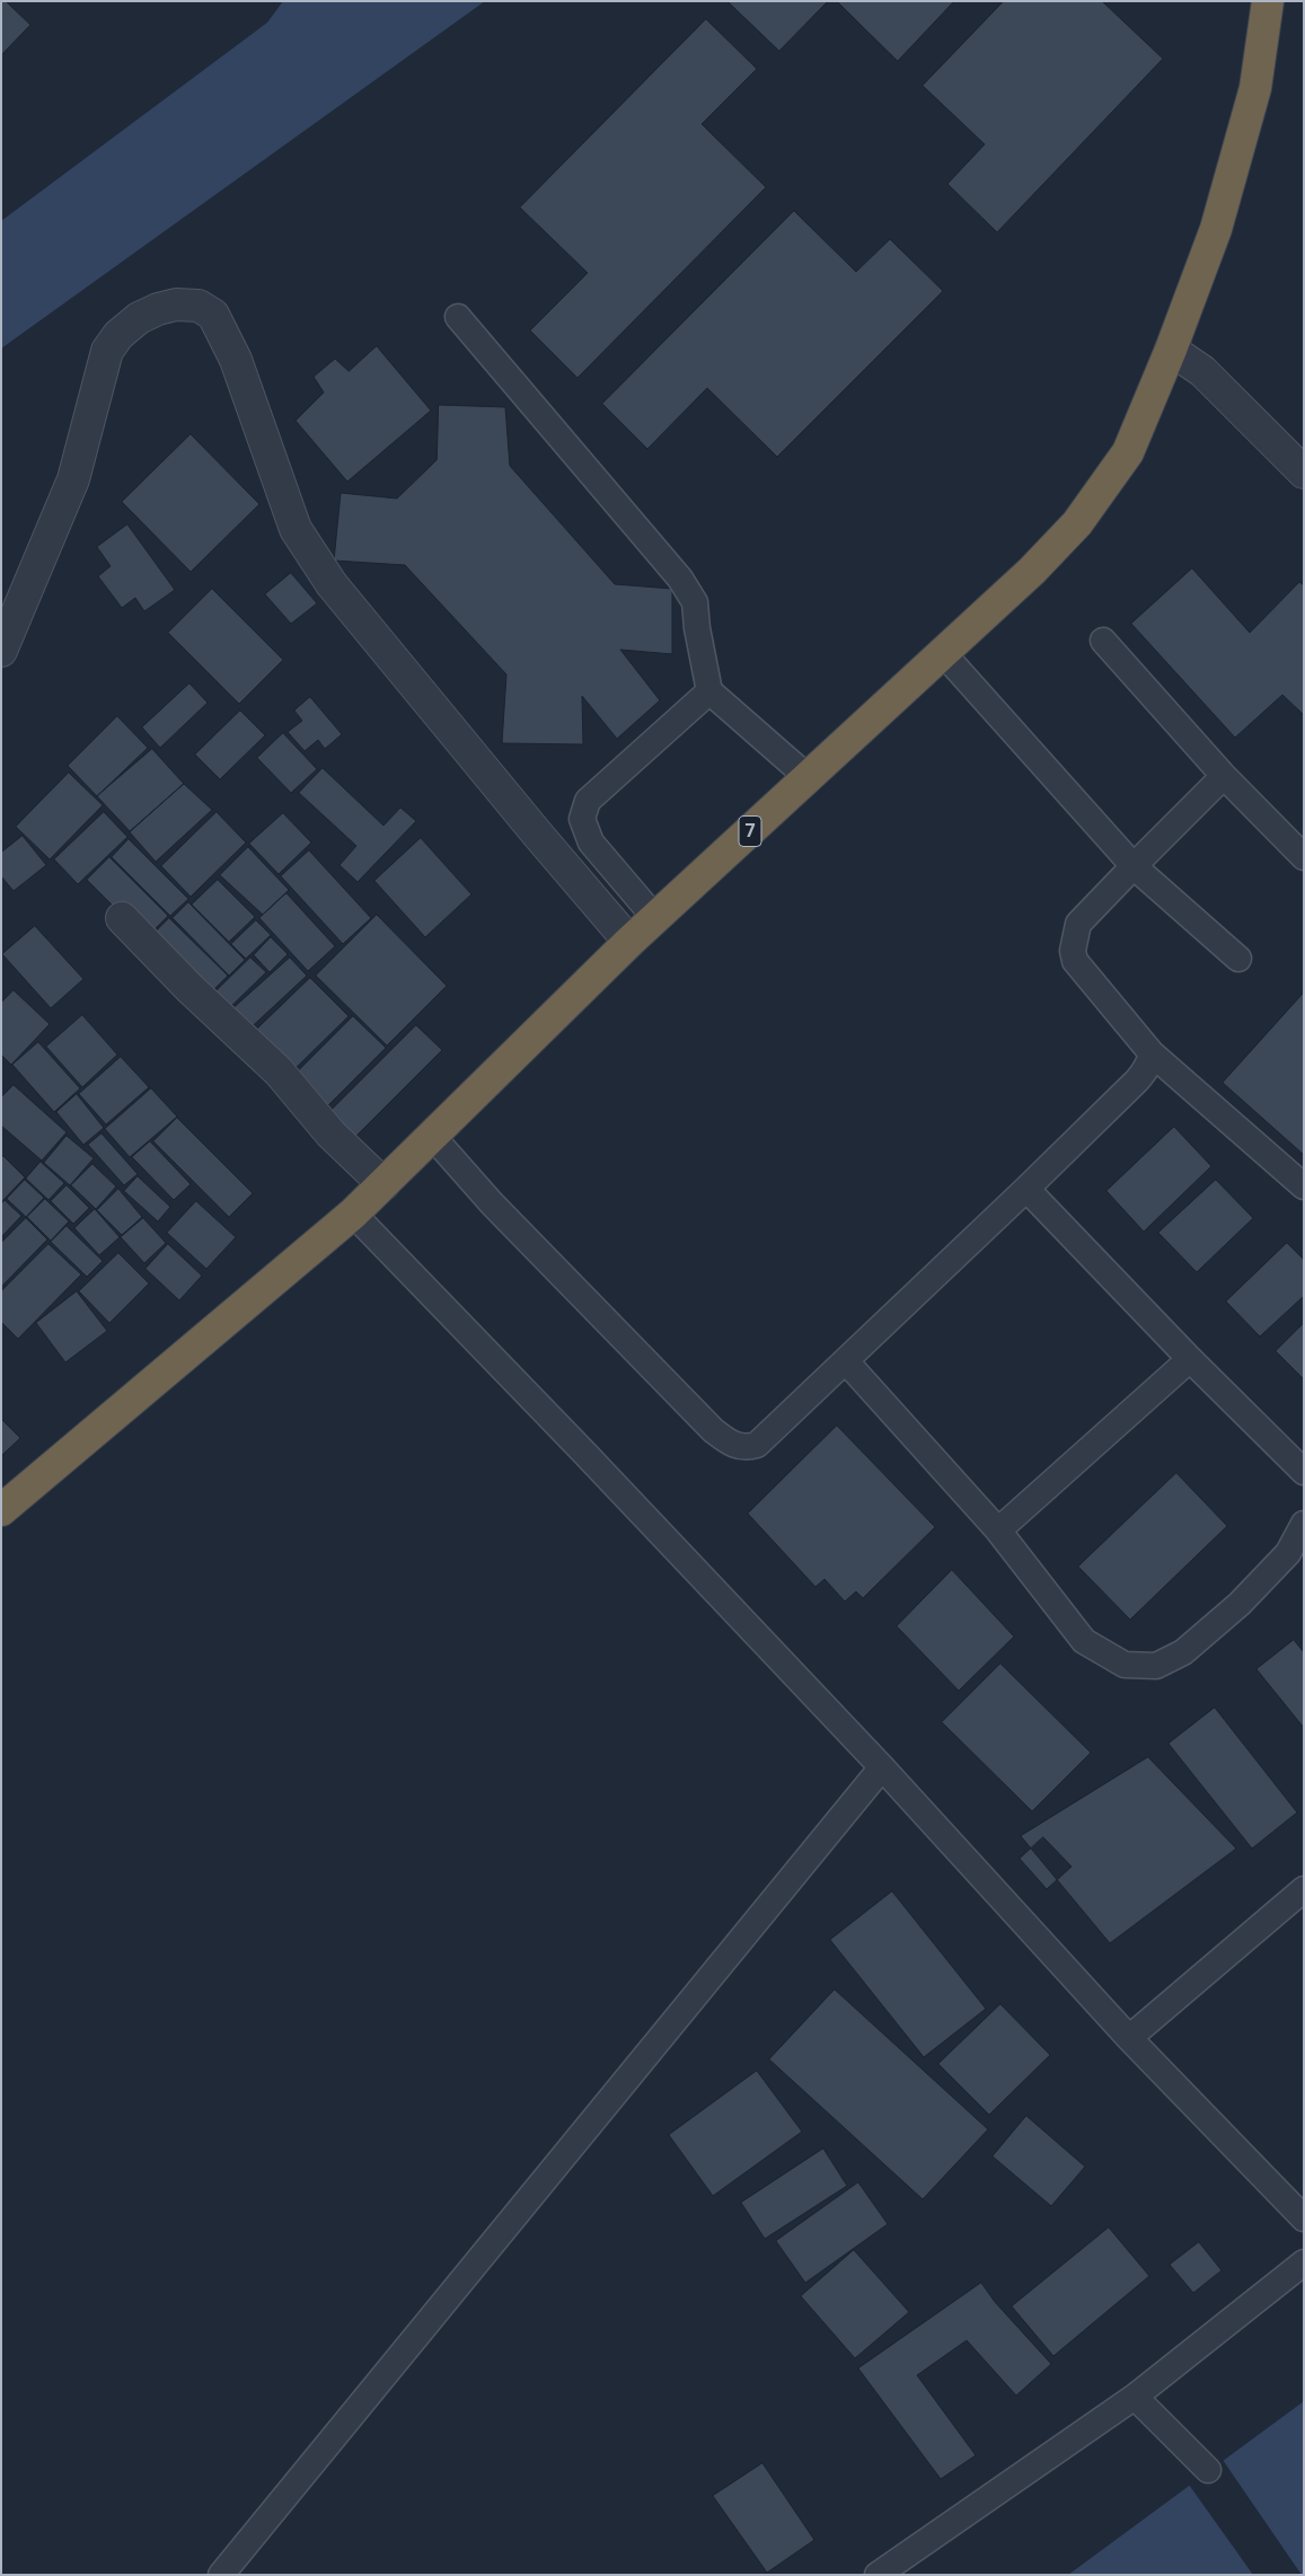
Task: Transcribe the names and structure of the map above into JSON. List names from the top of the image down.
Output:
{
  "streets": {
    "highway": ["7"]
  }
}
